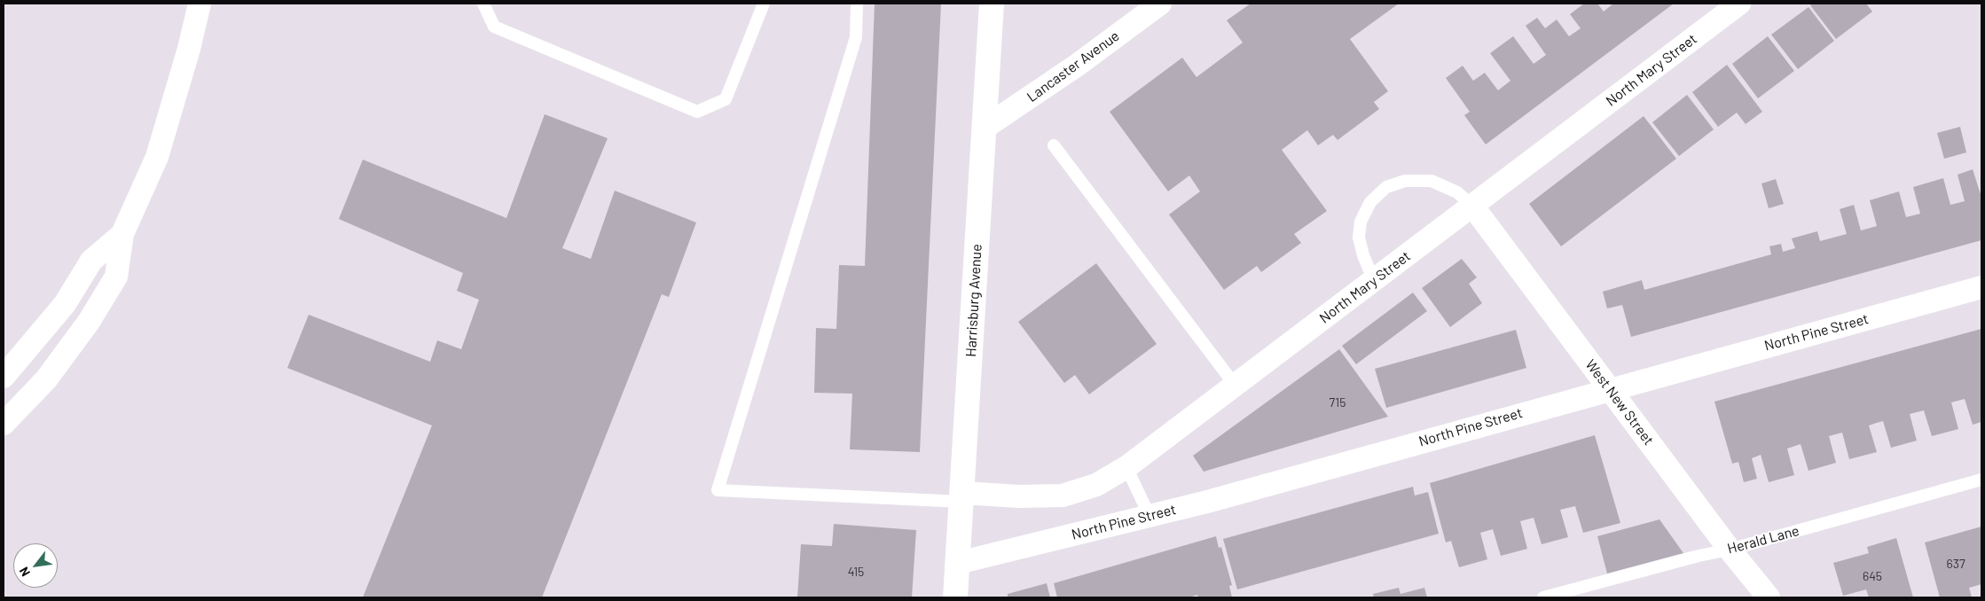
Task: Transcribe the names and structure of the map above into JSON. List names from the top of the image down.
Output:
{
  "streets": {
    "main road": ["Harrisburg Avenue"],
    "street": [
      "Lancaster Avenue",
      "North Mary Street",
      "North Pine Street",
      "West New Street"
    ],
    "lane": ["Herald Lane"]
  },
  "crossings": [
    ["Lancaster Avenue", "Harrisburg Avenue"],
    ["North Mary Street", "Harrisburg Avenue"],
    ["North Mary Street", "West New Street"],
    ["Harrisburg Avenue", "North Pine Street"],
    ["North Pine Street", "West New Street"],
    ["West New Street", "Herald Lane"]
  ],
  "house_numbers": [
    "715",
    "637",
    "415",
    "645"
  ],
  "north": "bottom left"
}
